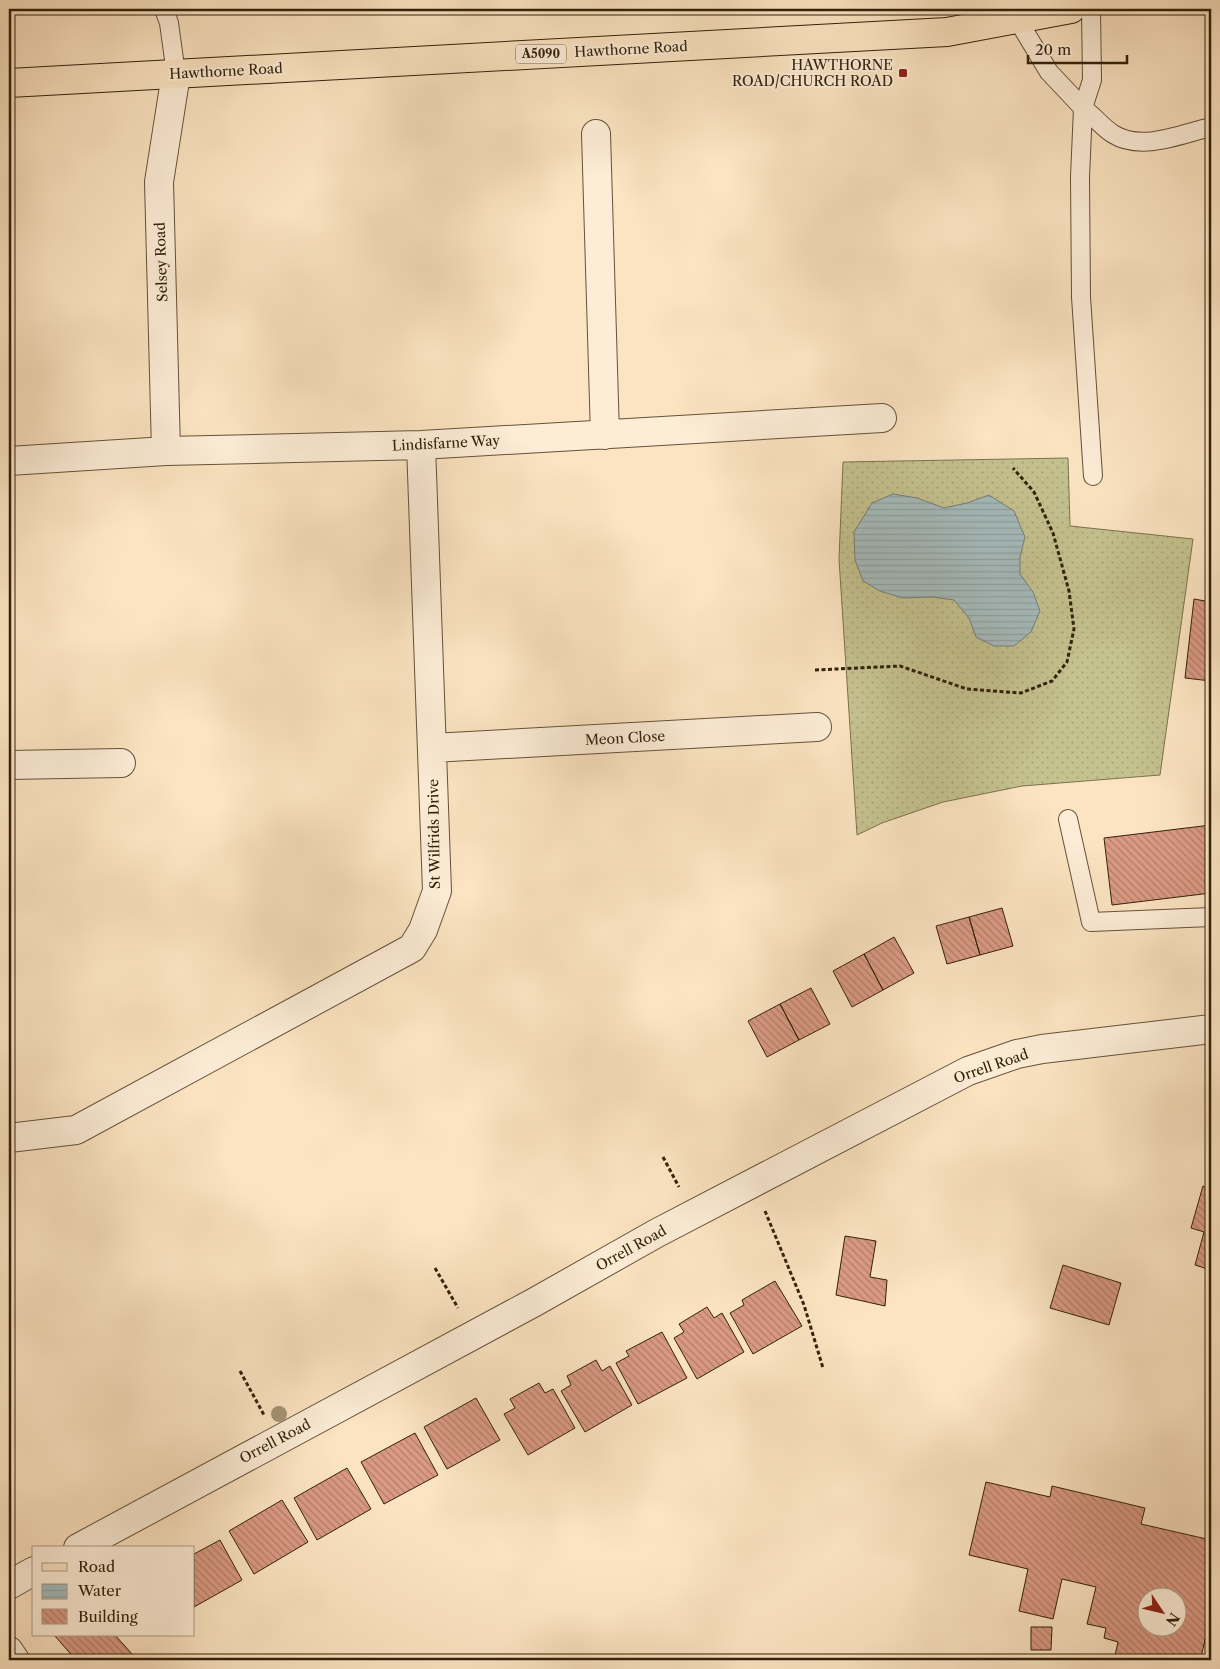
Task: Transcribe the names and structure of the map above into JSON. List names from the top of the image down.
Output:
{
  "streets": {
    "main road": ["Hawthorne Road", "A5090"],
    "street": [
      "Selsey Road",
      "Lindisfarne Way",
      "Meon Close",
      "St Wilfrids Drive",
      "Orrell Road"
    ]
  },
  "crossings": [
    ["Hawthorne Road", "Selsey Road"],
    ["Selsey Road", "Lindisfarne Way"],
    ["Lindisfarne Way", "St Wilfrids Drive"],
    ["Meon Close", "St Wilfrids Drive"]
  ],
  "places": {
    "transit": ["HAWTHORNE ROAD/CHURCH ROAD"]
  },
  "legend": ["Road", "Water", "Building"],
  "scale_bar": "20 m",
  "north": "bottom right"
}
